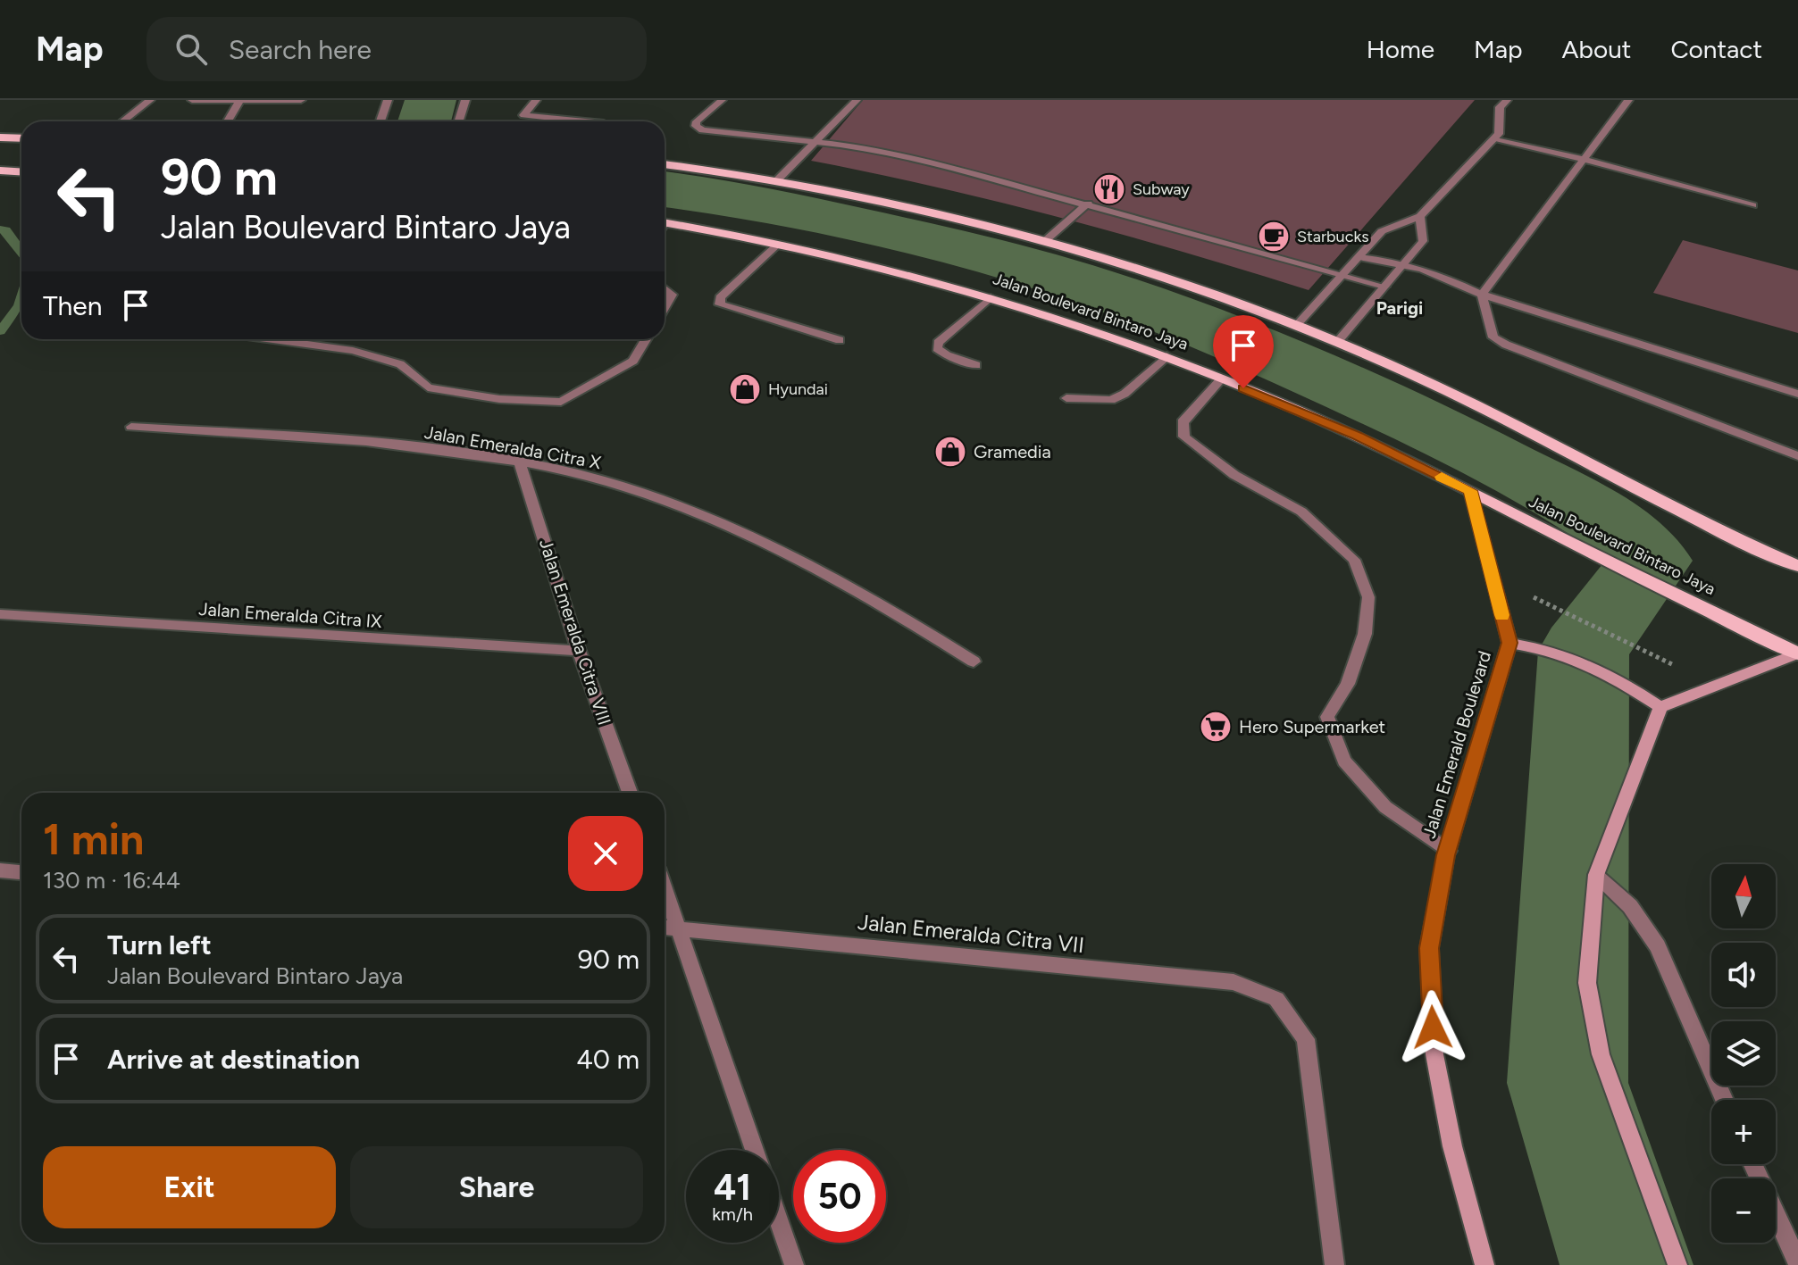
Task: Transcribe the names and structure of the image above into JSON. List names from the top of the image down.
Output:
{
  "streets": {
    "main road": ["Jalan Boulevard Bintaro Jaya", "Jalan Emerald Boulevard"],
    "street": [
      "Jalan Emeralda Citra X",
      "Jalan Emeralda Citra IX",
      "Jalan Emeralda Citra VIII",
      "Jalan Emeralda Citra VII"
    ]
  },
  "crossings": [
    ["Jalan Boulevard Bintaro Jaya", "Jalan Emerald Boulevard"],
    ["Jalan Emeralda Citra X", "Jalan Emeralda Citra VIII"],
    ["Jalan Emeralda Citra IX", "Jalan Emeralda Citra VIII"]
  ],
  "districts": ["Parigi"],
  "places": {
    "restaurant": ["Subway"],
    "cafe": ["Starbucks"],
    "shop": ["Hyundai", "Gramedia"],
    "supermarket": ["Hero Supermarket"]
  },
  "north": "top",
  "page": {
    "header": "Map",
    "search": "Search here",
    "nav": [
      "Home",
      "Map",
      "About",
      "Contact"
    ],
    "turn": ["90 m", "Jalan Boulevard Bintaro Jaya"],
    "then": "Then",
    "heading": ["1 min", "130 m · 16:44"],
    "map_buttons": ["+", "−"],
    "list": [
      {
        "name": "Turn left",
        "note": "Jalan Boulevard Bintaro Jaya",
        "value": "90 m"
      },
      {
        "name": "Arrive at destination",
        "value": "40 m"
      }
    ],
    "buttons": ["Exit", "Share"],
    "speed": "41 km/h",
    "limit": "50"
  }
}
